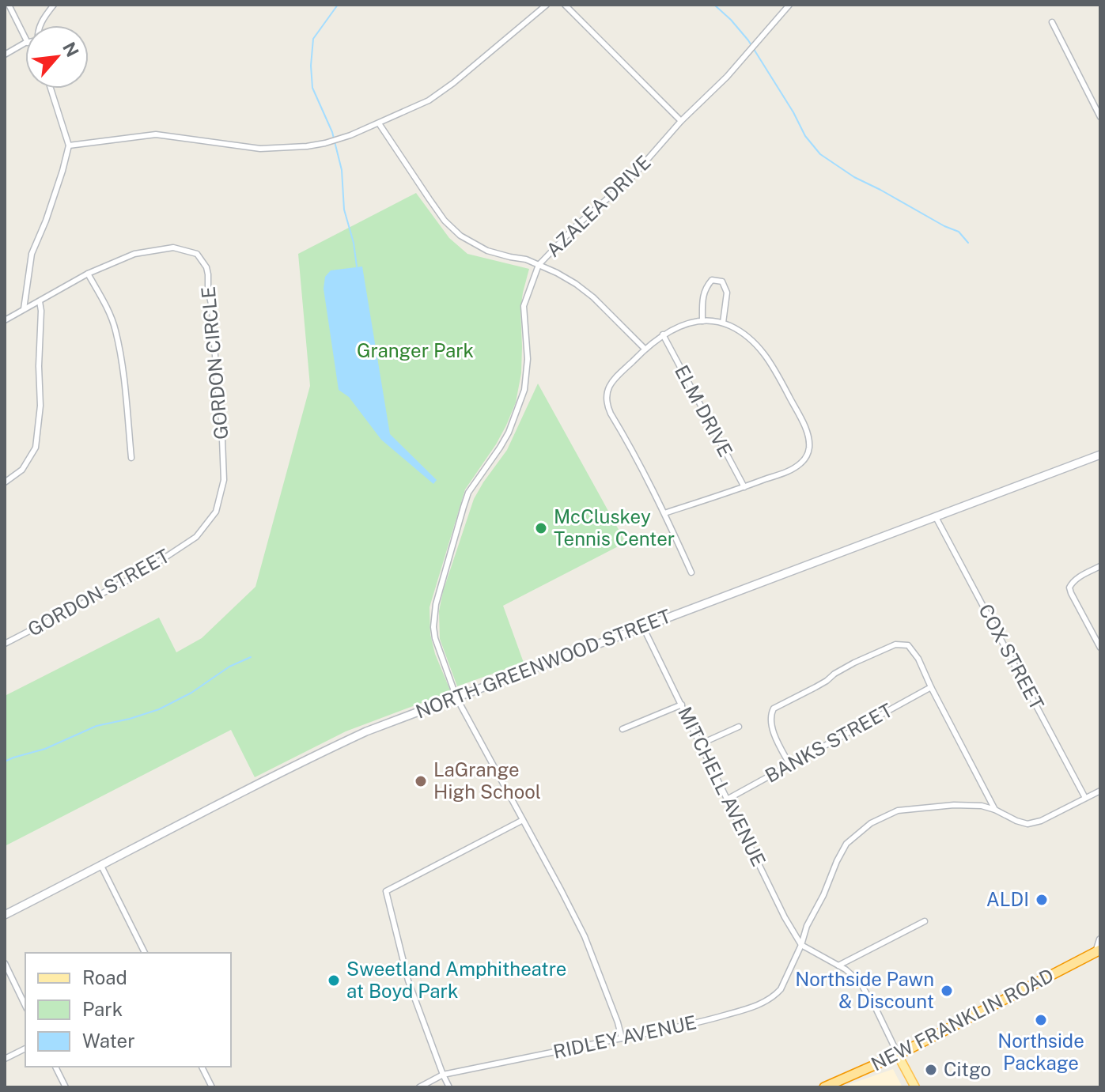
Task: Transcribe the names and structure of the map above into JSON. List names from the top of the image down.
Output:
{
  "streets": {
    "highway": ["NEW FRANKLIN ROAD"],
    "main road": ["NORTH GREENWOOD STREET"],
    "street": [
      "AZALEA DRIVE",
      "GORDON CIRCLE",
      "ELM DRIVE",
      "GORDON STREET",
      "COX STREET",
      "BANKS STREET",
      "MITCHELL AVENUE",
      "RIDLEY AVENUE"
    ]
  },
  "crossings": [
    ["AZALEA DRIVE", "NORTH GREENWOOD STREET"],
    ["AZALEA DRIVE", "RIDLEY AVENUE"],
    ["GORDON CIRCLE", "GORDON STREET"],
    ["COX STREET", "NORTH GREENWOOD STREET"],
    ["COX STREET", "RIDLEY AVENUE"],
    ["NORTH GREENWOOD STREET", "MITCHELL AVENUE"],
    ["BANKS STREET", "MITCHELL AVENUE"],
    ["MITCHELL AVENUE", "RIDLEY AVENUE"]
  ],
  "parks": ["Granger Park"],
  "places": [
    "McCluskey Tennis Center",
    "LaGrange High School",
    "ALDI",
    "Sweetland Amphitheatre at Boyd Park",
    "Northside Pawn & Discount",
    "Northside Package",
    "Citgo"
  ],
  "legend": ["Road", "Park", "Water"],
  "north": "top right"
}
